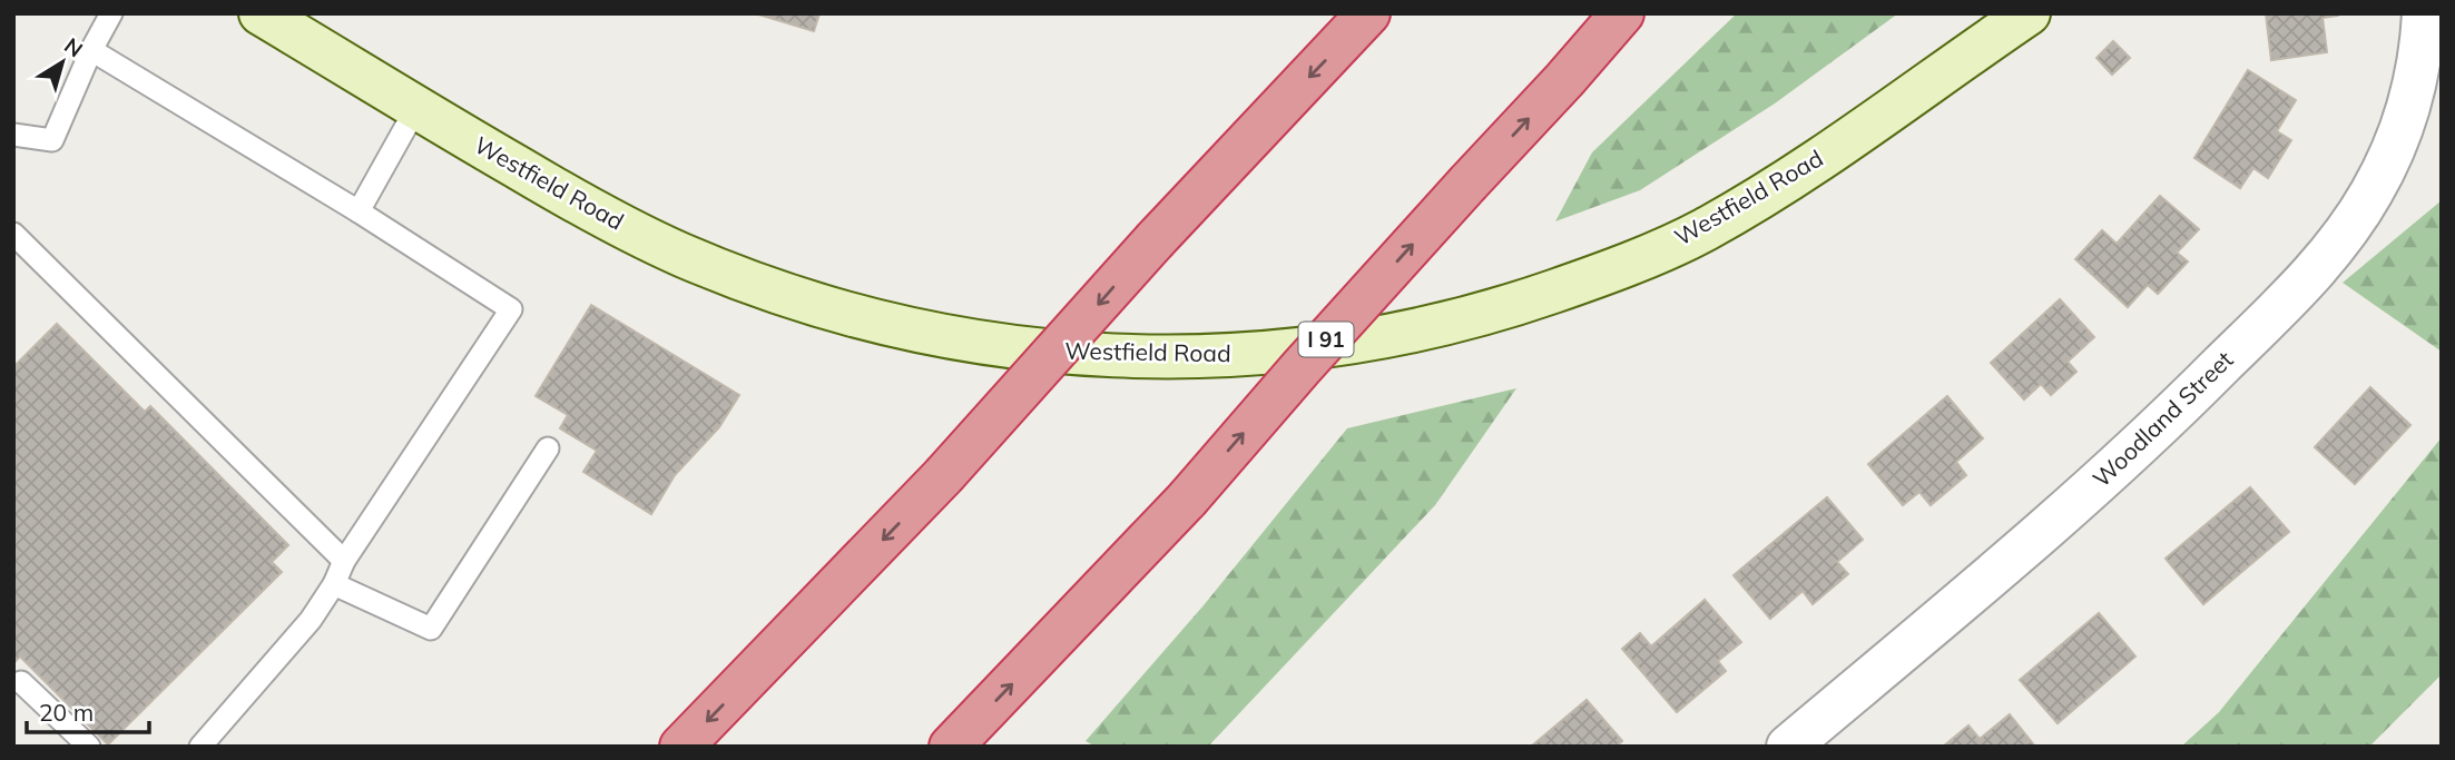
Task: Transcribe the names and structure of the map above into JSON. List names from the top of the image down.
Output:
{
  "streets": {
    "highway": ["I 91"],
    "main road": ["Westfield Road"],
    "street": ["Woodland Street"]
  },
  "scale_bar": "20 m",
  "north": "top right"
}
